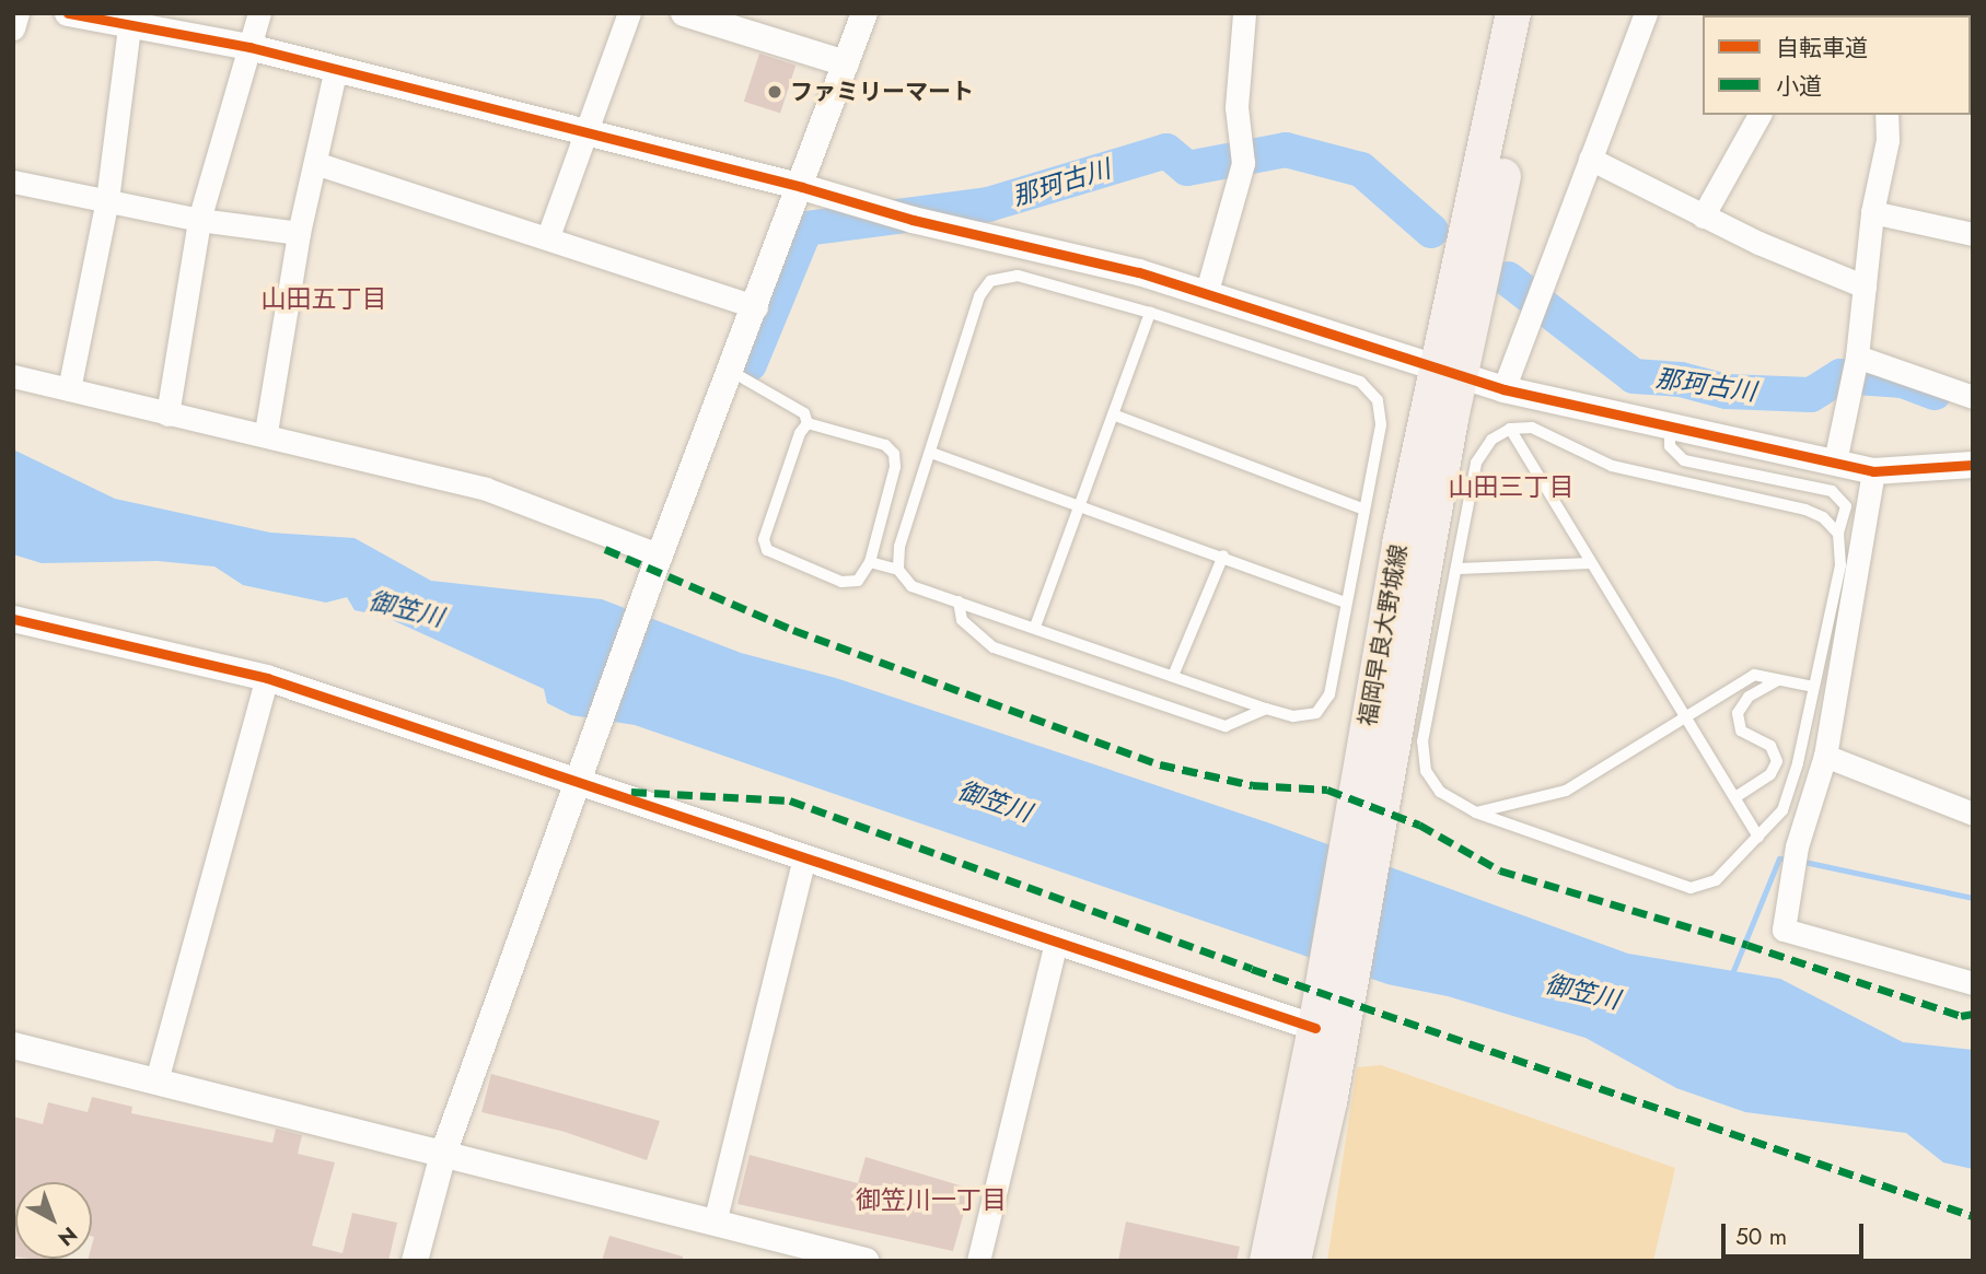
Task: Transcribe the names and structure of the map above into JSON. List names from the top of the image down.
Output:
{
  "streets": {
    "main road": ["福岡早良大野城線"]
  },
  "districts": ["山田五丁目", "山田三丁目", "御笠川一丁目"],
  "water": ["那珂古川", "御笠川"],
  "places": ["ファミリーマート"],
  "legend": ["自転車道", "小道"],
  "scale_bar": "50 m",
  "north": "bottom right"
}
